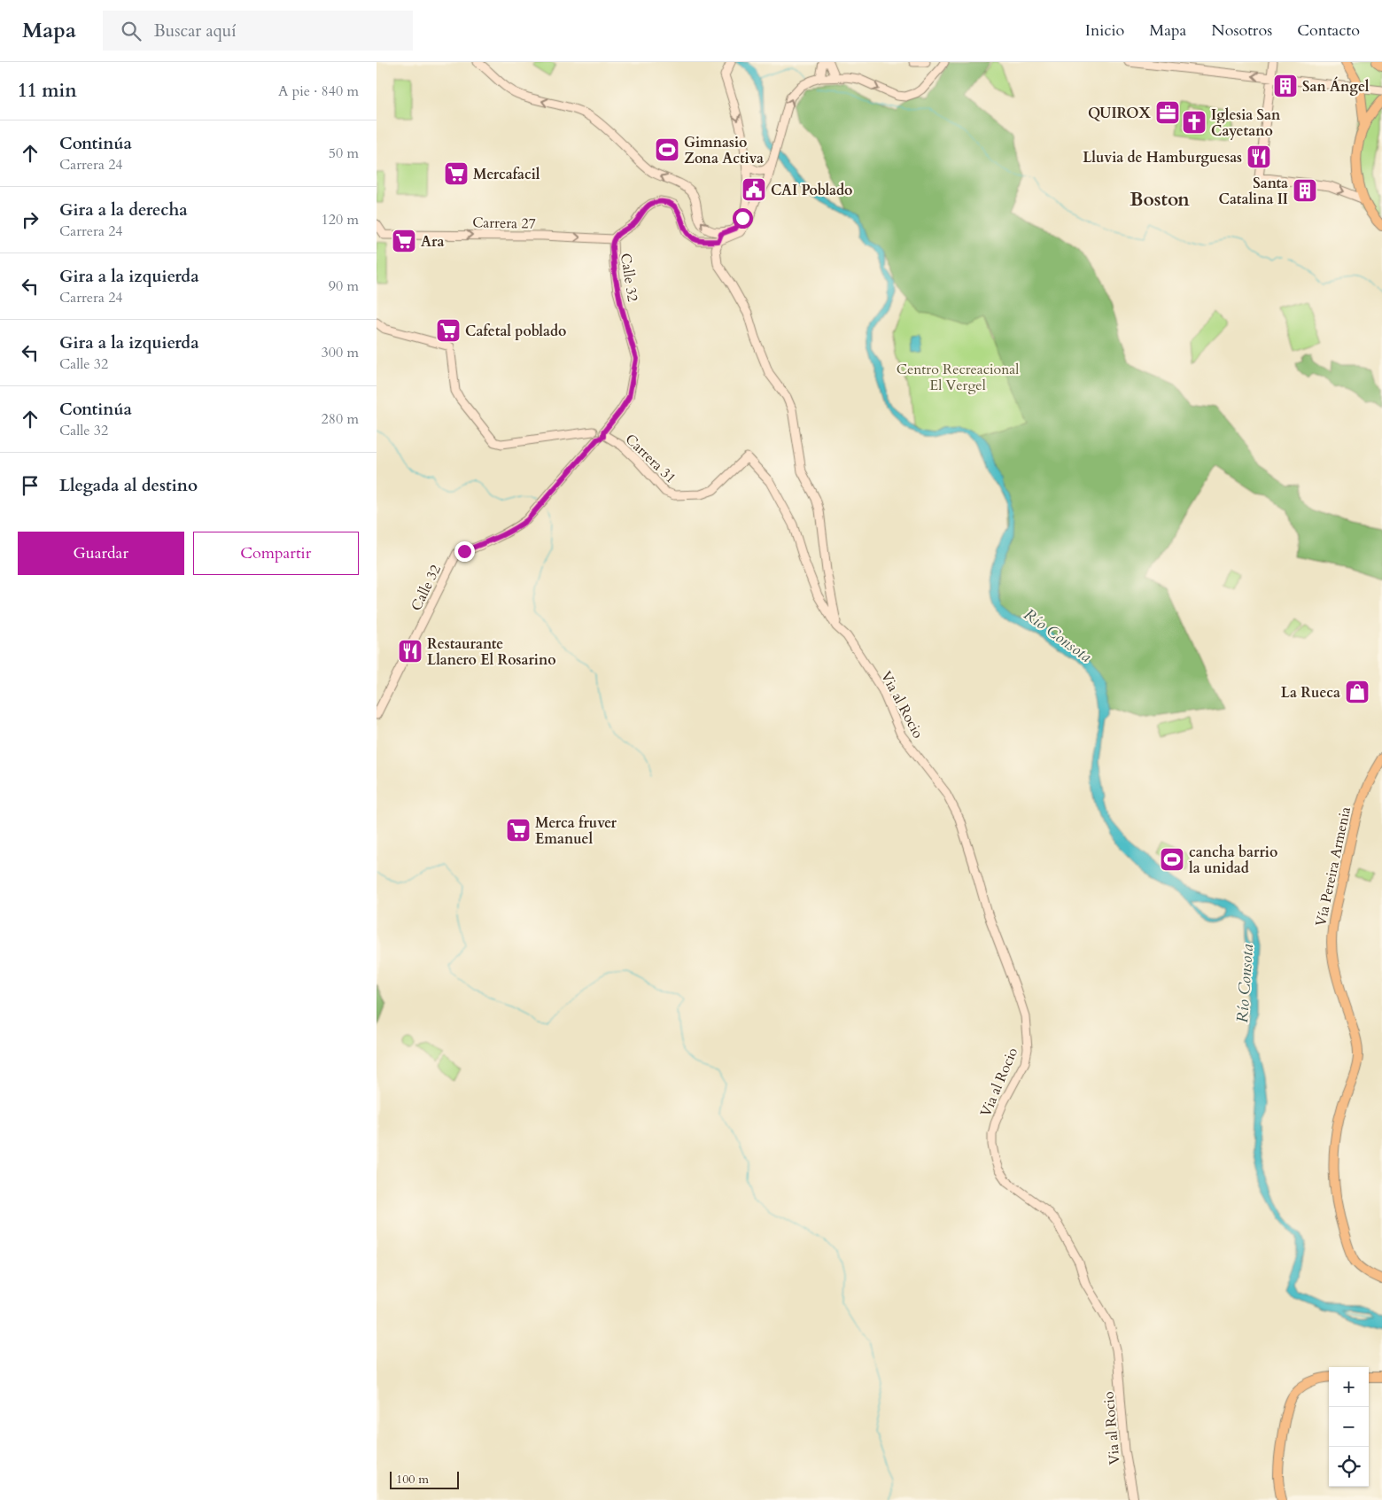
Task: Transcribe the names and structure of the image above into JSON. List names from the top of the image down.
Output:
{
  "streets": {
    "main road": [
      "Carrera 27",
      "Calle 32",
      "Carrera 31",
      "Via al Rocio",
      "Vía Pereira Armenia"
    ]
  },
  "crossings": [
    ["Carrera 27", "Calle 32"],
    ["Calle 32", "Carrera 31"],
    ["Carrera 31", "Via al Rocio"]
  ],
  "one_way": ["Carrera 27"],
  "districts": ["Boston"],
  "water": ["Río Consota"],
  "parks": ["Centro Recreacional El Vergel"],
  "places": {
    "building": ["San Ángel", "Santa Catalina II"],
    "office": ["QUIROX"],
    "church": ["Iglesia San Cayetano"],
    "sports": ["Gimnasio Zona Activa", "cancha barrio la unidad"],
    "restaurant": ["Lluvia de Hamburguesas", "Restaurante Llanero El Rosarino"],
    "supermarket": [
      "Mercafacil",
      "Ara",
      "Cafetal poblado",
      "Merca fruver Emanuel"
    ],
    "public building": ["CAI Poblado"],
    "shop": ["La Rueca"]
  },
  "scale_bar": "100 m",
  "page": {
    "header": "Mapa",
    "search": "Buscar aquí",
    "nav": [
      "Inicio",
      "Mapa",
      "Nosotros",
      "Contacto"
    ],
    "heading": ["11 min", "A pie · 840 m"],
    "list": [
      ["Continúa", "Carrera 24", "50 m"],
      ["Gira a la derecha", "Carrera 24", "120 m"],
      ["Gira a la izquierda", "Carrera 24", "90 m"],
      ["Gira a la izquierda", "Calle 32", "300 m"],
      ["Continúa", "Calle 32", "280 m"],
      "Llegada al destino"
    ],
    "buttons": ["Guardar", "Compartir"],
    "map_buttons": ["+", "−"],
    "scale": "100 m"
  }
}
